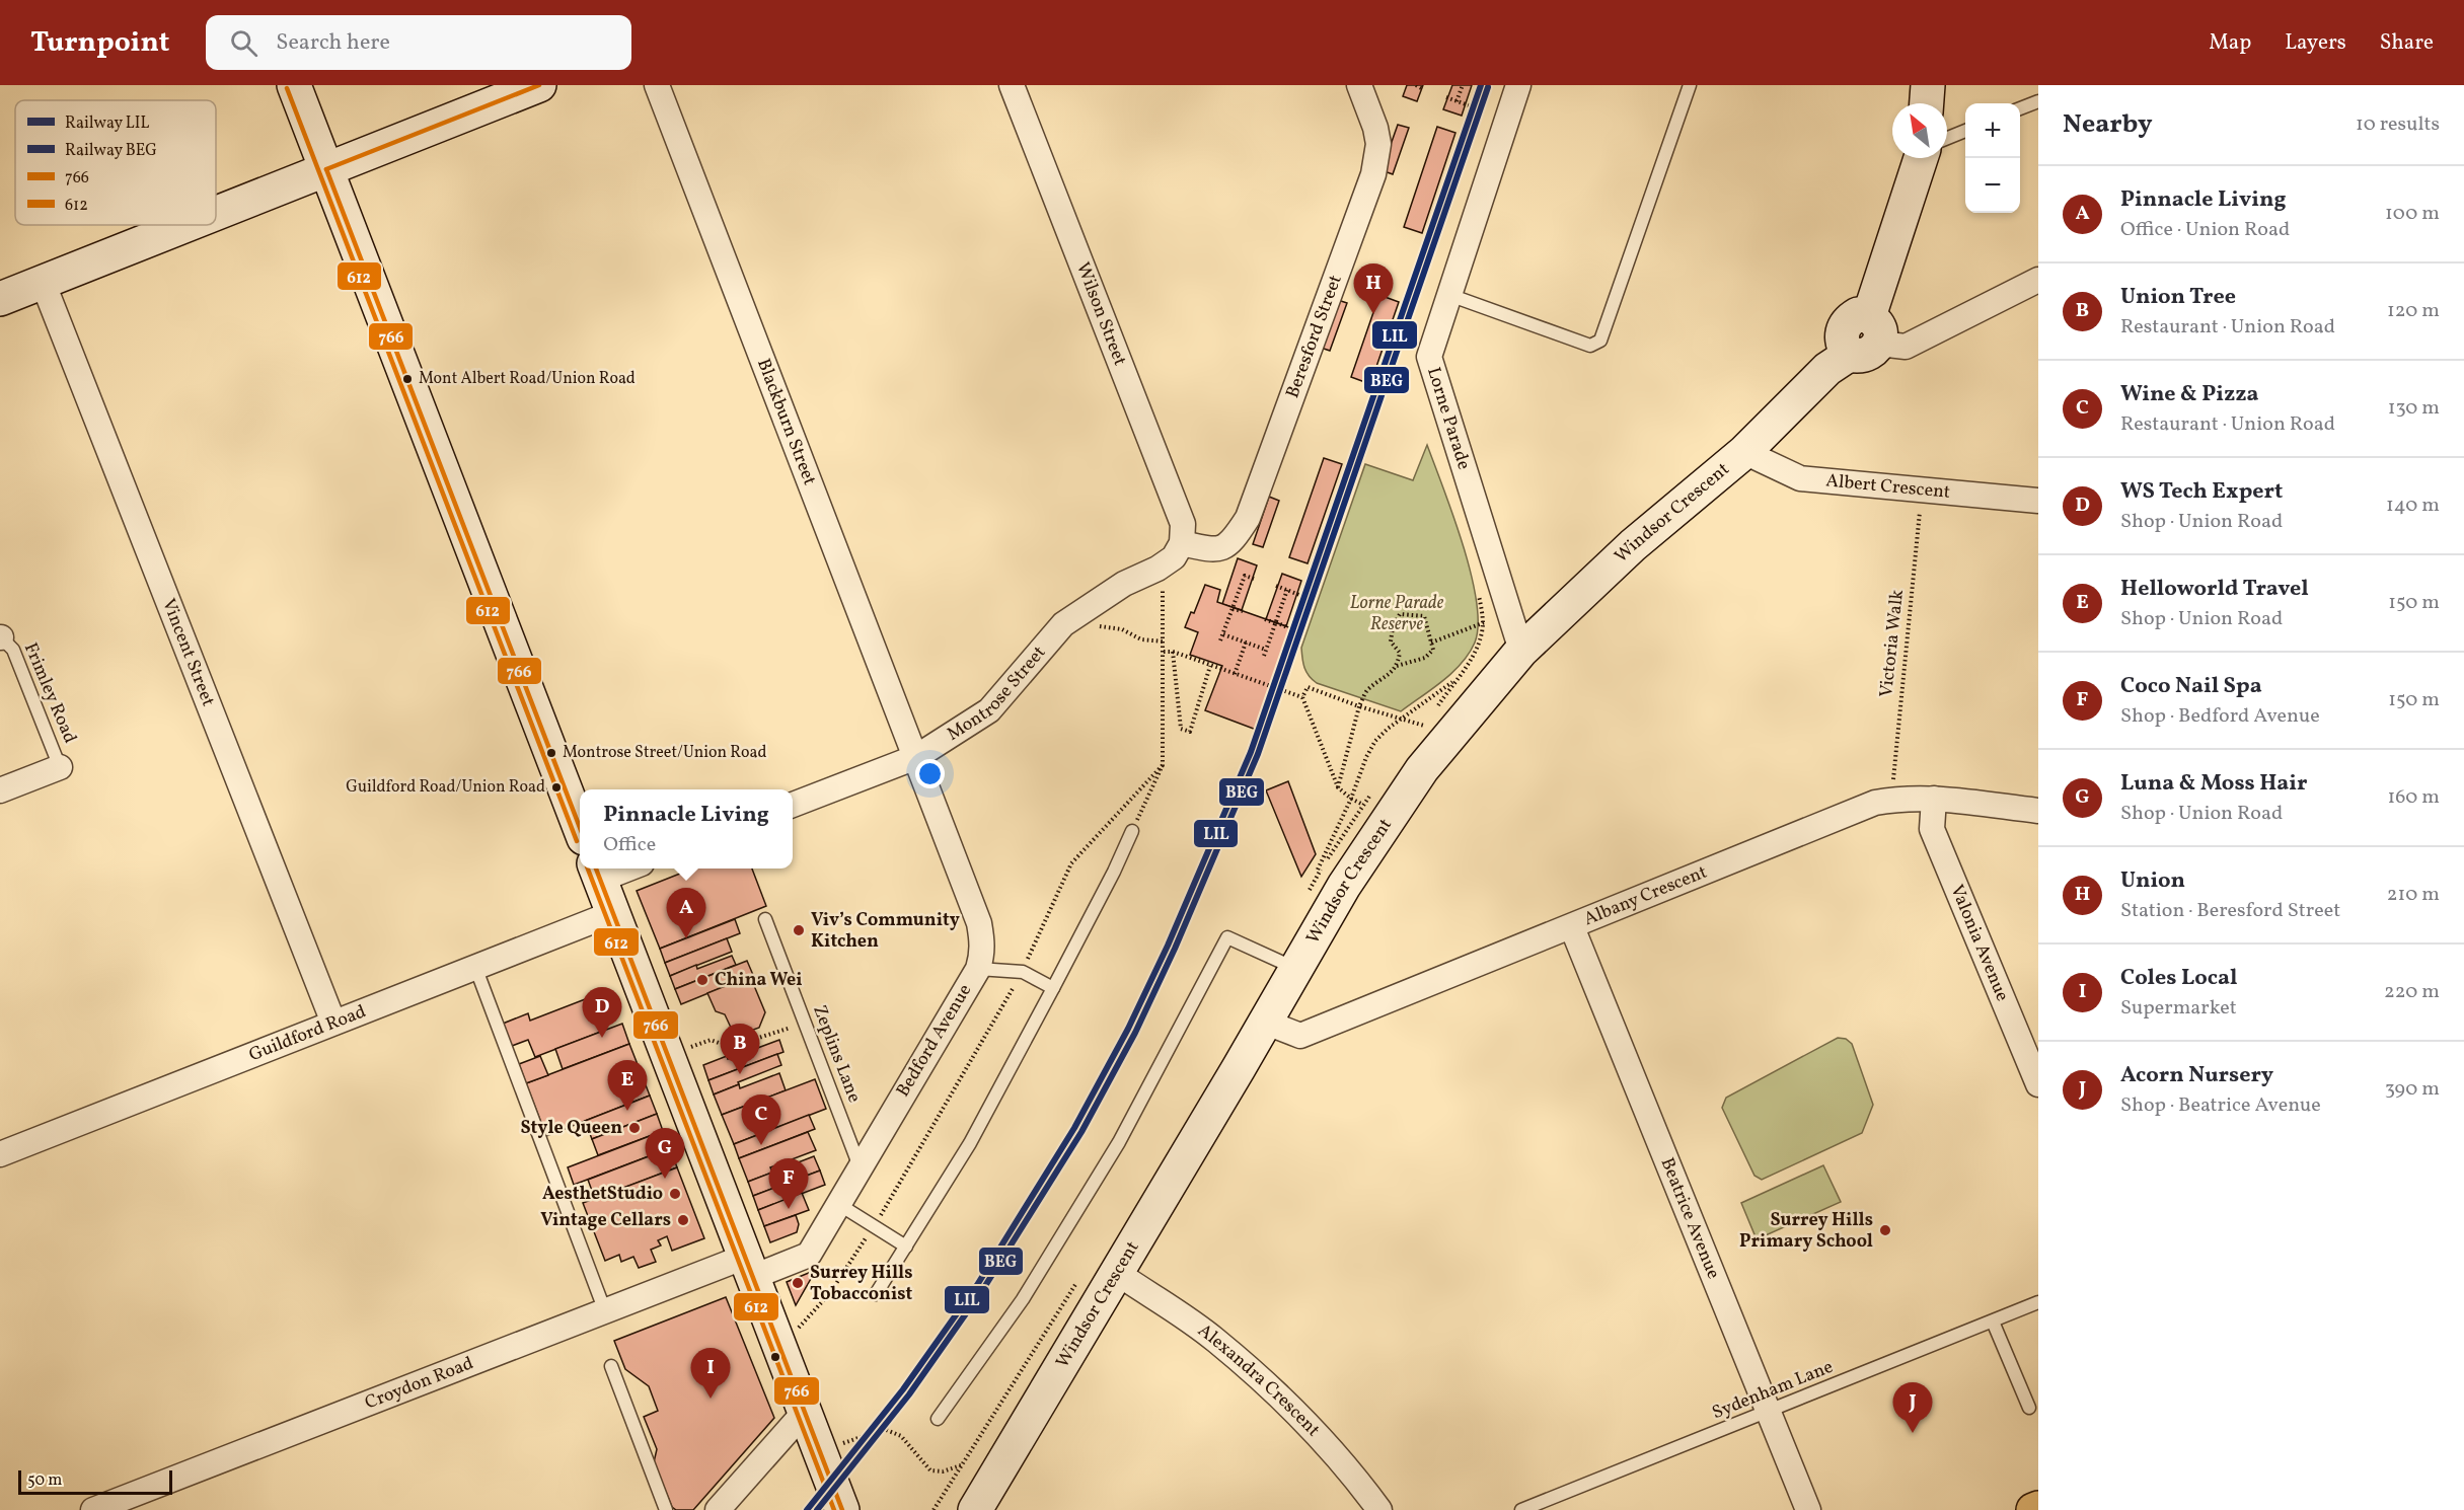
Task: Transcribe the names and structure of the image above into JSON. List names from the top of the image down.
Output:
{
  "streets": {
    "main road": ["Windsor Crescent"],
    "street": [
      "Wilson Street",
      "Beresford Street",
      "Lorne Parade",
      "Blackburn Street",
      "Albert Crescent",
      "Vincent Street",
      "Montrose Street",
      "Albany Crescent",
      "Valonia Avenue",
      "Guildford Road",
      "Bedford Avenue",
      "Beatrice Avenue",
      "Alexandra Crescent",
      "Croydon Road"
    ],
    "lane": ["Frimley Road", "Zeplins Lane", "Sydenham Lane"],
    "path": ["Victoria Walk"]
  },
  "crossings": [
    ["Wilson Street", "Beresford Street"],
    ["Wilson Street", "Montrose Street"],
    ["Beresford Street", "Montrose Street"],
    ["Lorne Parade", "Windsor Crescent"],
    ["Blackburn Street", "Montrose Street"],
    ["Blackburn Street", "Bedford Avenue"],
    ["Albert Crescent", "Windsor Crescent"],
    ["Albert Crescent", "Victoria Walk"],
    ["Windsor Crescent", "Albany Crescent"],
    ["Windsor Crescent", "Alexandra Crescent"],
    ["Victoria Walk", "Albany Crescent"],
    ["Vincent Street", "Guildford Road"],
    ["Montrose Street", "Bedford Avenue"],
    ["Albany Crescent", "Valonia Avenue"],
    ["Albany Crescent", "Beatrice Avenue"],
    ["Bedford Avenue", "Zeplins Lane"],
    ["Bedford Avenue", "Croydon Road"],
    ["Beatrice Avenue", "Sydenham Lane"]
  ],
  "parks": ["Lorne Parade Reserve"],
  "places": [
    "Mont Albert Road/Union Road",
    "Montrose Street/Union Road",
    "Guildford Road/Union Road",
    "Viv’s Community Kitchen",
    "China Wei",
    "Style Queen",
    "AesthetStudio",
    "Vintage Cellars",
    "Surrey Hills Primary School",
    "Surrey Hills Tobacconist"
  ],
  "lines": [
    "rail line LIL",
    "transit line 766",
    "rail line BEG",
    "transit line 612"
  ],
  "legend": [
    "Railway LIL",
    "Railway BEG",
    "766",
    "612"
  ],
  "scale_bar": "50 m",
  "north": "top left",
  "page": {
    "header": "Turnpoint",
    "search": "Search here",
    "nav": ["Map", "Layers", "Share"],
    "heading": ["Nearby", "10 results"],
    "map_buttons": ["+", "−"],
    "list": [
      {
        "mark": "A",
        "name": "Pinnacle Living",
        "note": "Office · Union Road",
        "value": "100 m"
      },
      {
        "mark": "B",
        "name": "Union Tree",
        "note": "Restaurant · Union Road",
        "value": "120 m"
      },
      {
        "mark": "C",
        "name": "Wine & Pizza",
        "note": "Restaurant · Union Road",
        "value": "130 m"
      },
      {
        "mark": "D",
        "name": "WS Tech Expert",
        "note": "Shop · Union Road",
        "value": "140 m"
      },
      {
        "mark": "E",
        "name": "Helloworld Travel",
        "note": "Shop · Union Road",
        "value": "150 m"
      },
      {
        "mark": "F",
        "name": "Coco Nail Spa",
        "note": "Shop · Bedford Avenue",
        "value": "150 m"
      },
      {
        "mark": "G",
        "name": "Luna & Moss Hair",
        "note": "Shop · Union Road",
        "value": "160 m"
      },
      {
        "mark": "H",
        "name": "Union",
        "note": "Station · Beresford Street",
        "value": "210 m"
      },
      {
        "mark": "I",
        "name": "Coles Local",
        "note": "Supermarket",
        "value": "220 m"
      },
      {
        "mark": "J",
        "name": "Acorn Nursery",
        "note": "Shop · Beatrice Avenue",
        "value": "390 m"
      }
    ],
    "pins": [
      "H",
      "A",
      "D",
      "B",
      "E",
      "C",
      "G",
      "F",
      "I",
      "J"
    ],
    "popup": ["Pinnacle Living", "Office"],
    "scale": "50 m"
  }
}
